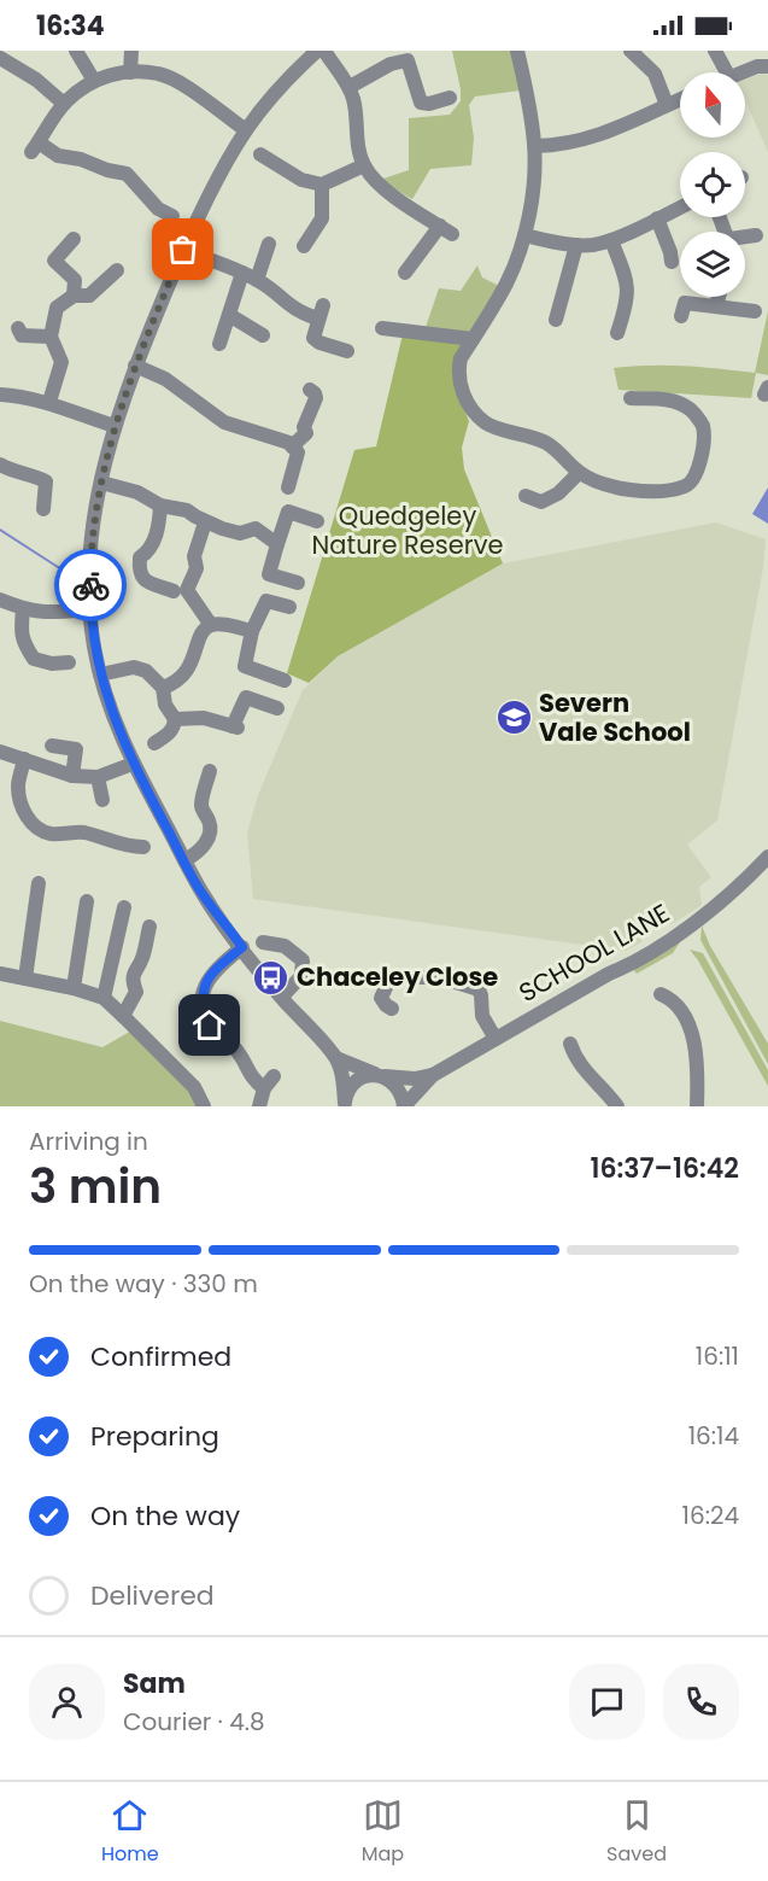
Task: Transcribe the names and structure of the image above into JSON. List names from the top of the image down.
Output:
{
  "streets": {
    "street": ["SCHOOL LANE"]
  },
  "parks": ["Quedgeley Nature Reserve"],
  "places": {
    "school or university": ["Severn Vale School"],
    "bus stop": ["Chaceley Close"]
  },
  "north": "top",
  "page": {
    "status": "16:34",
    "heading": ["3 min", "Arriving in", "16:37–16:42"],
    "panel": ["Sam", "Courier · 4.8"],
    "bar": "On the way · 330 m",
    "list": [
      ["Confirmed", "16:11"],
      ["Preparing", "16:14"],
      ["On the way", "16:24"],
      "Delivered"
    ],
    "tabs": ["Home", "Map", "Saved"]
  }
}
